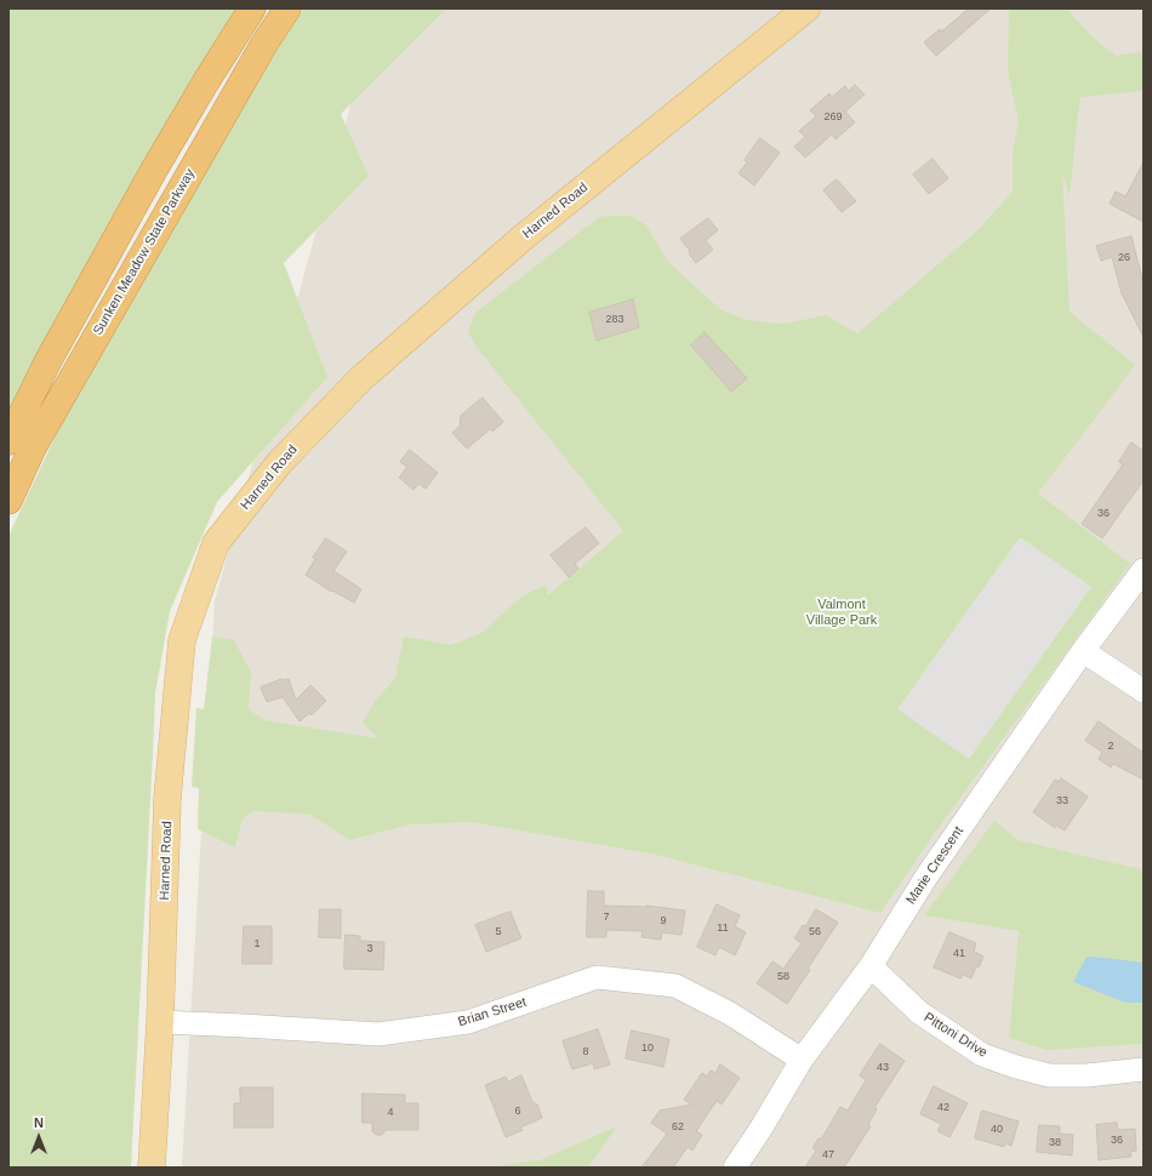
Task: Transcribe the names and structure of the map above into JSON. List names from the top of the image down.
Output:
{
  "streets": {
    "highway": ["Sunken Meadow State Parkway"],
    "main road": ["Harned Road"],
    "street": ["Marie Crescent", "Brian Street", "Pittoni Drive"]
  },
  "crossings": [
    ["Harned Road", "Brian Street"],
    ["Marie Crescent", "Brian Street"],
    ["Marie Crescent", "Pittoni Drive"]
  ],
  "parks": ["Valmont Village Park"],
  "house_numbers": [
    "269",
    "26",
    "283",
    "36",
    "2",
    "33",
    "7",
    "9",
    "11",
    "5",
    "56",
    "1",
    "3",
    "41",
    "58",
    "10",
    "8",
    "43",
    "42",
    "6",
    "4",
    "62",
    "40",
    "36",
    "38",
    "47"
  ],
  "north": "top"
}
